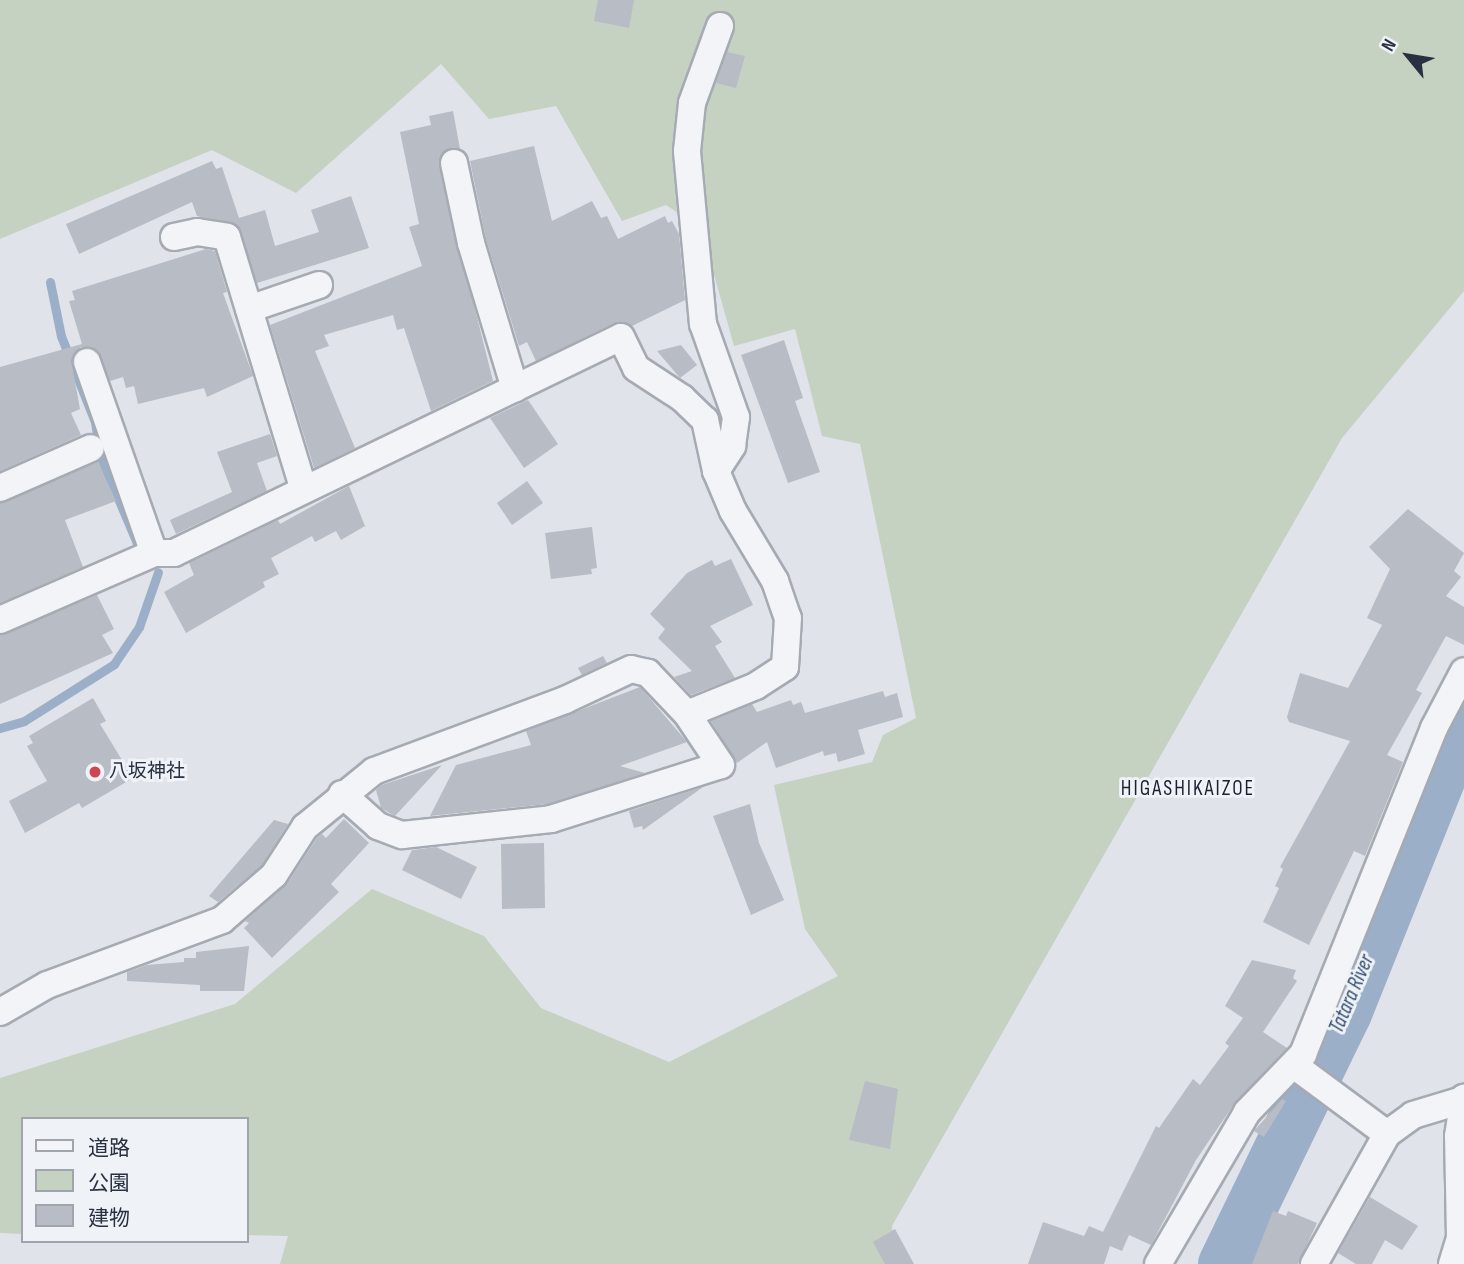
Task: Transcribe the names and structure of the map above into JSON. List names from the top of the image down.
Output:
{
  "districts": ["HIGASHIKAIZOE"],
  "water": ["Tatara River"],
  "places": ["八坂神社"],
  "legend": ["道路", "公園", "建物"],
  "north": "top left"
}
